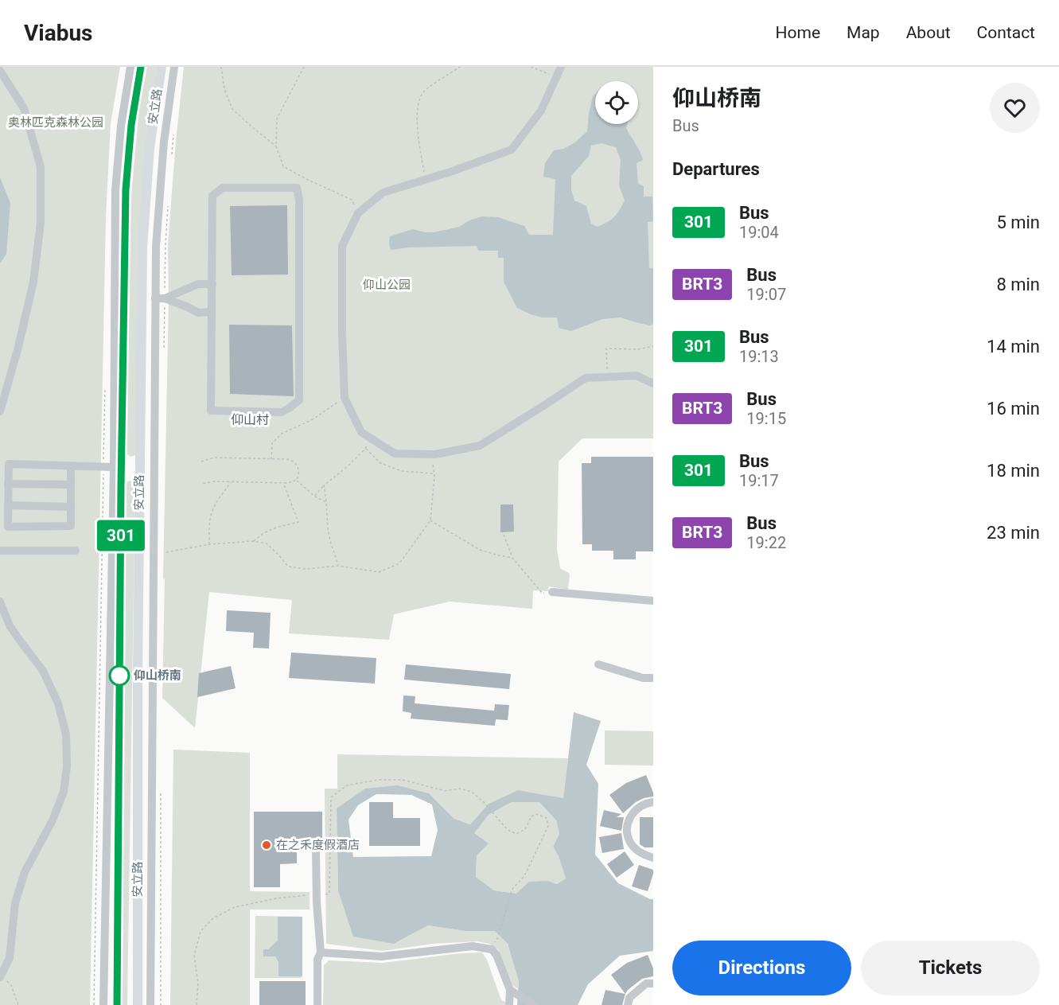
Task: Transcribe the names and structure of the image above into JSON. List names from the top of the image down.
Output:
{
  "streets": {
    "main road": ["安立路"]
  },
  "districts": ["仰山村"],
  "parks": ["奥林匹克森林公园", "仰山公园"],
  "places": ["仰山桥南", "在之禾度假酒店"],
  "lines": ["bus line 301"],
  "page": {
    "header": "Viabus",
    "nav": [
      "Home",
      "Map",
      "About",
      "Contact"
    ],
    "on_map": "301",
    "heading": [
      ["仰山桥南", "Bus"],
      "Departures"
    ],
    "list": [
      {
        "mark": "301",
        "name": "Bus",
        "note": "19:04",
        "value": "5 min"
      },
      {
        "mark": "BRT3",
        "name": "Bus",
        "note": "19:07",
        "value": "8 min"
      },
      {
        "mark": "301",
        "name": "Bus",
        "note": "19:13",
        "value": "14 min"
      },
      {
        "mark": "BRT3",
        "name": "Bus",
        "note": "19:15",
        "value": "16 min"
      },
      {
        "mark": "301",
        "name": "Bus",
        "note": "19:17",
        "value": "18 min"
      },
      {
        "mark": "BRT3",
        "name": "Bus",
        "note": "19:22",
        "value": "23 min"
      }
    ],
    "buttons": ["Directions", "Tickets"]
  }
}
